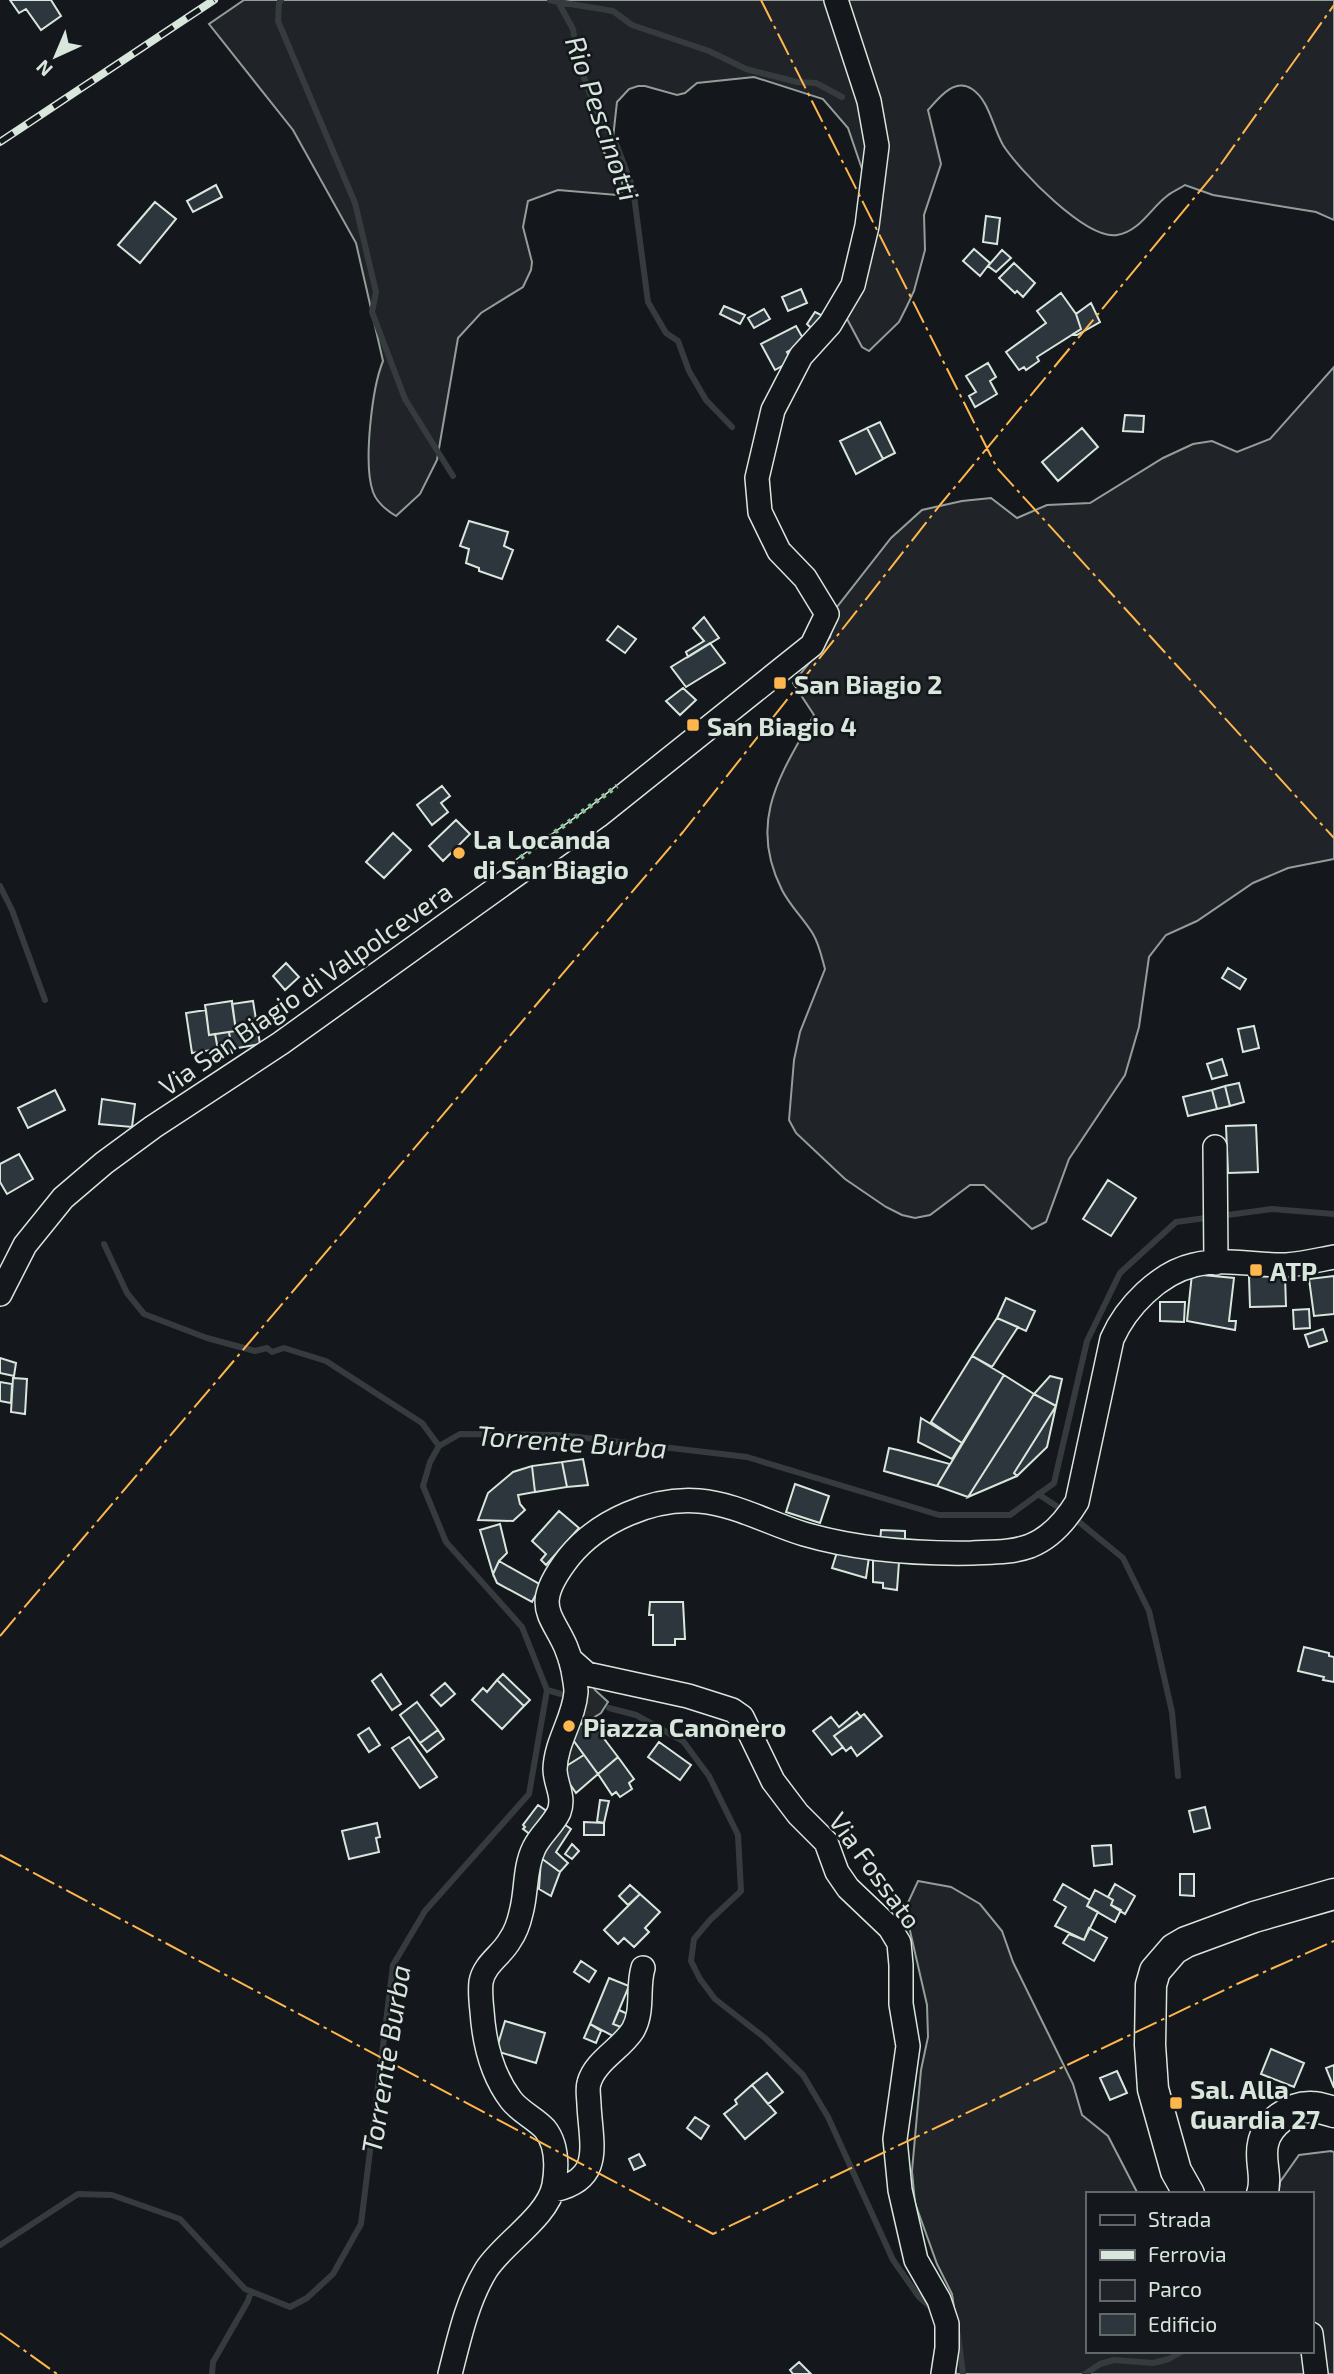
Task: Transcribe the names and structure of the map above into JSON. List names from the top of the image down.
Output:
{
  "streets": {
    "street": ["Via San Biagio di Valpolcevera", "Via Fossato"]
  },
  "water": ["Rio Pescinotti", "Torrente Burba"],
  "places": {
    "transit": [
      "San Biagio 2",
      "San Biagio 4",
      "ATP",
      "Sal. Alla Guardia 27"
    ],
    "other": ["La Locanda di San Biagio", "Piazza Canonero"]
  },
  "legend": [
    "Strada",
    "Ferrovia",
    "Parco",
    "Edificio"
  ],
  "north": "bottom left"
}
